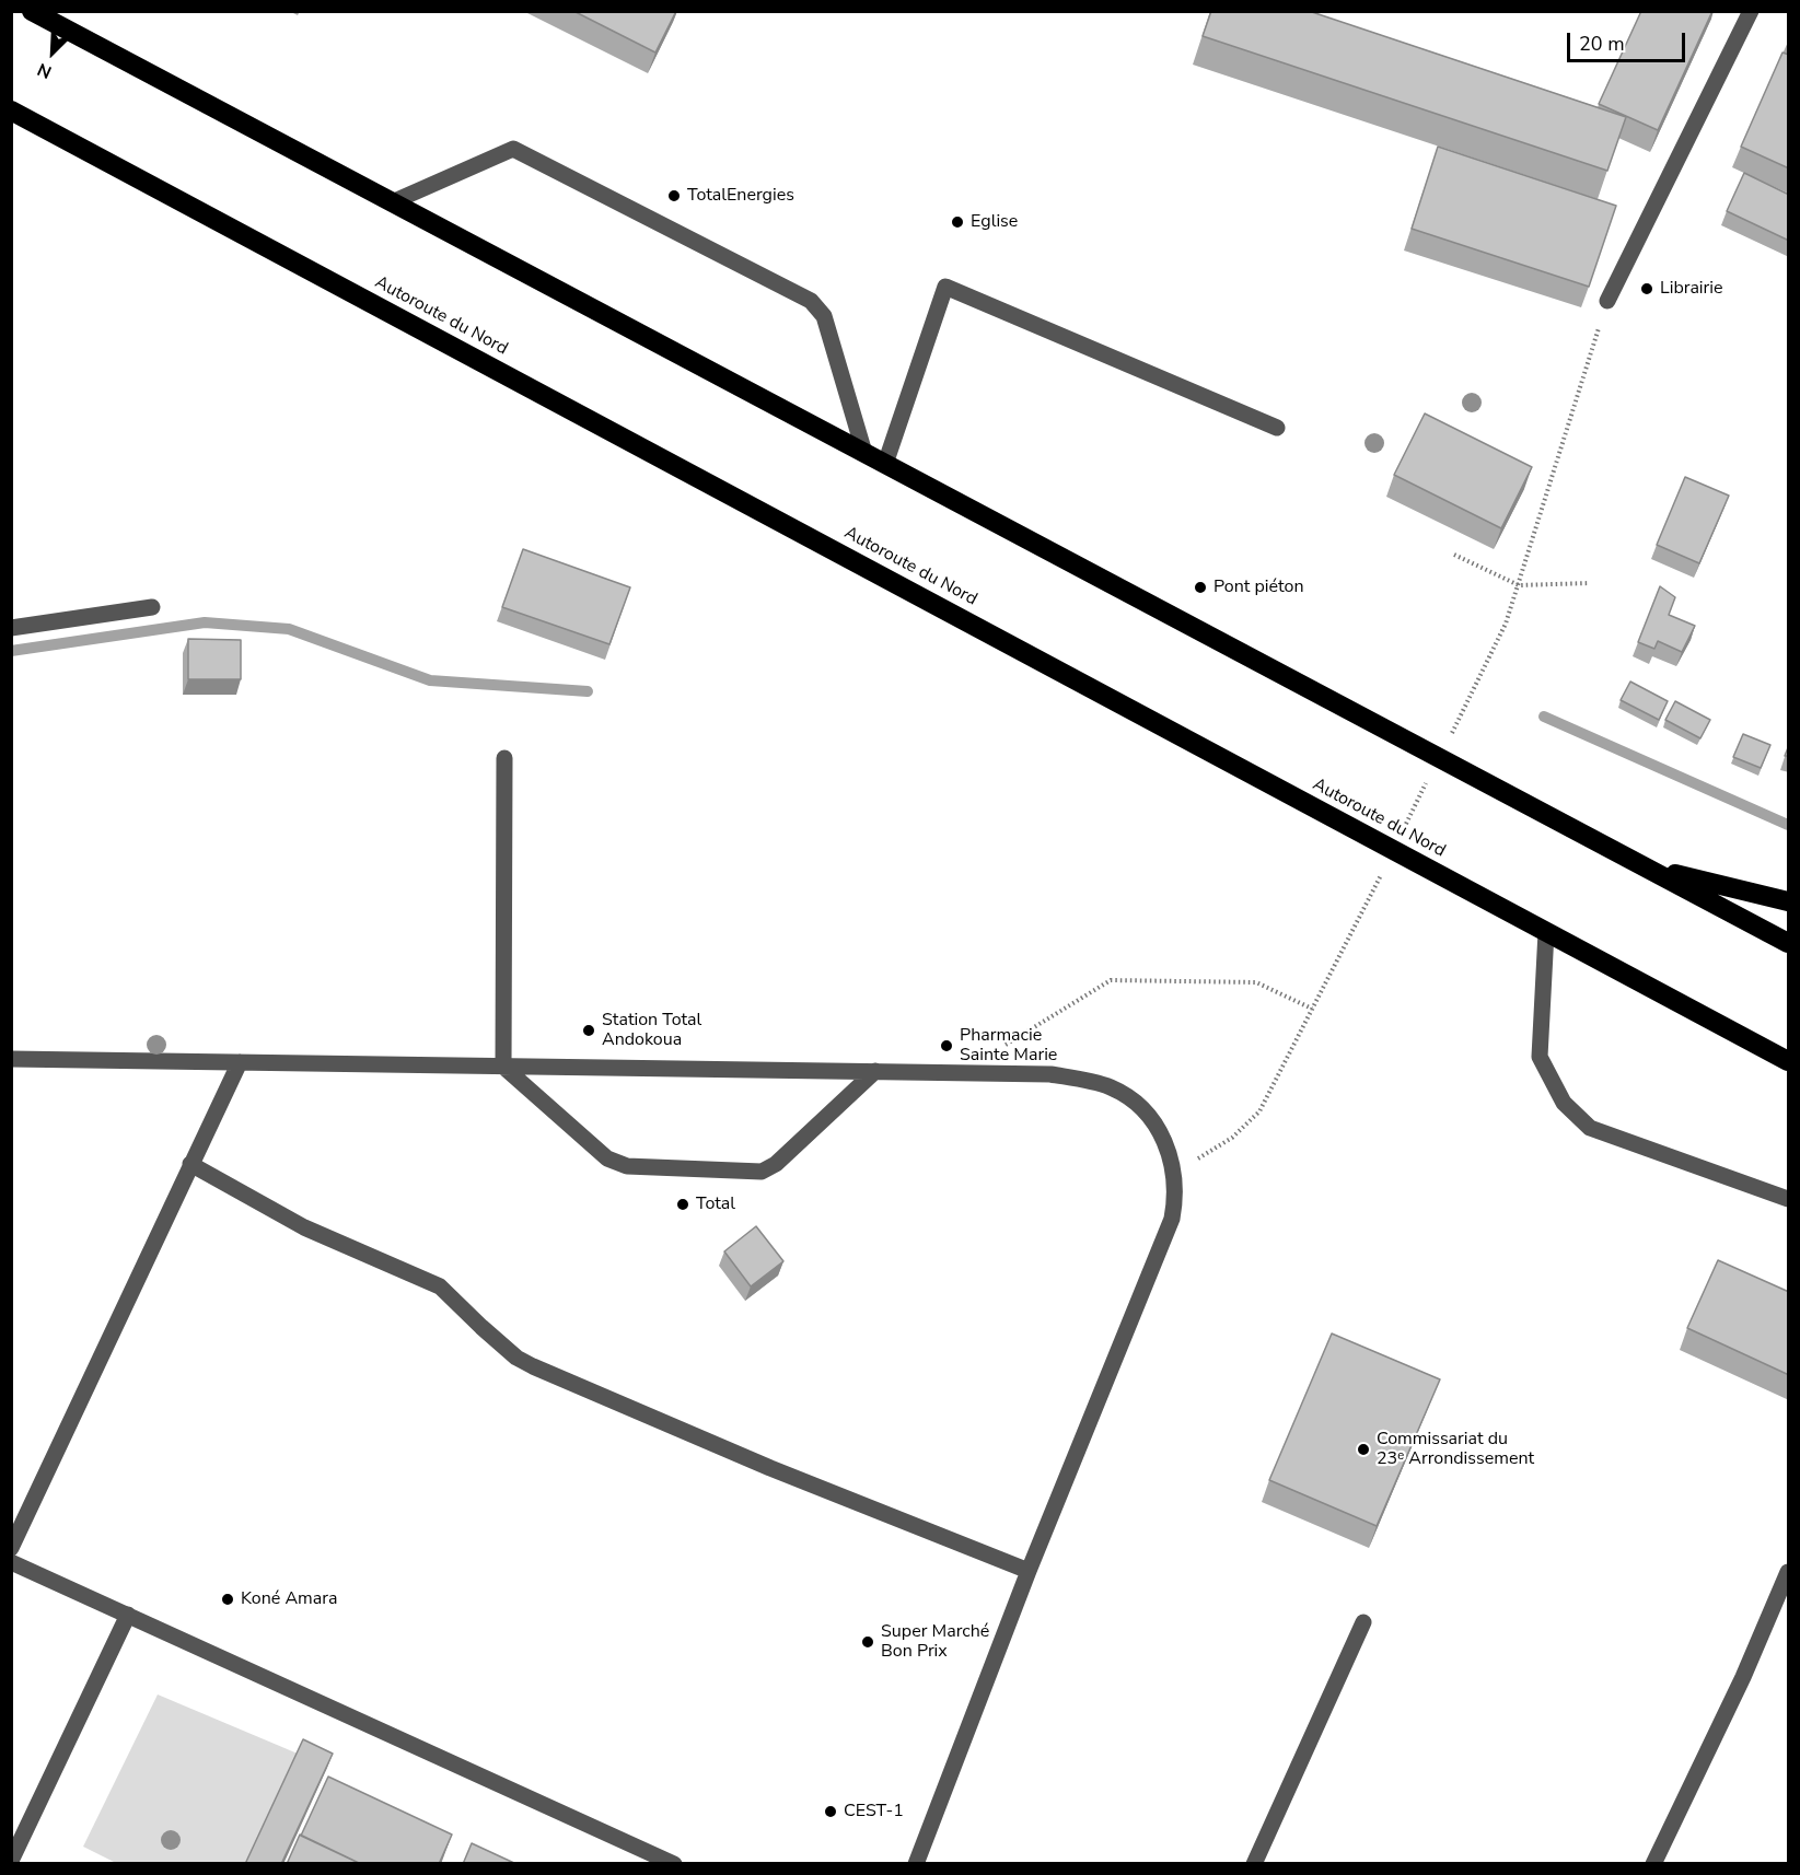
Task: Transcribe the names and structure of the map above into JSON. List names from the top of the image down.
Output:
{
  "streets": {
    "highway": ["Autoroute du Nord"]
  },
  "places": [
    "TotalEnergies",
    "Eglise",
    "Librairie",
    "Pont piéton",
    "Station Total Andokoua",
    "Pharmacie Sainte Marie",
    "Total",
    "Commissariat du 23ᵉ Arrondissement",
    "Koné Amara",
    "Super Marché Bon Prix",
    "CEST-1"
  ],
  "scale_bar": "20 m",
  "north": "bottom left"
}
